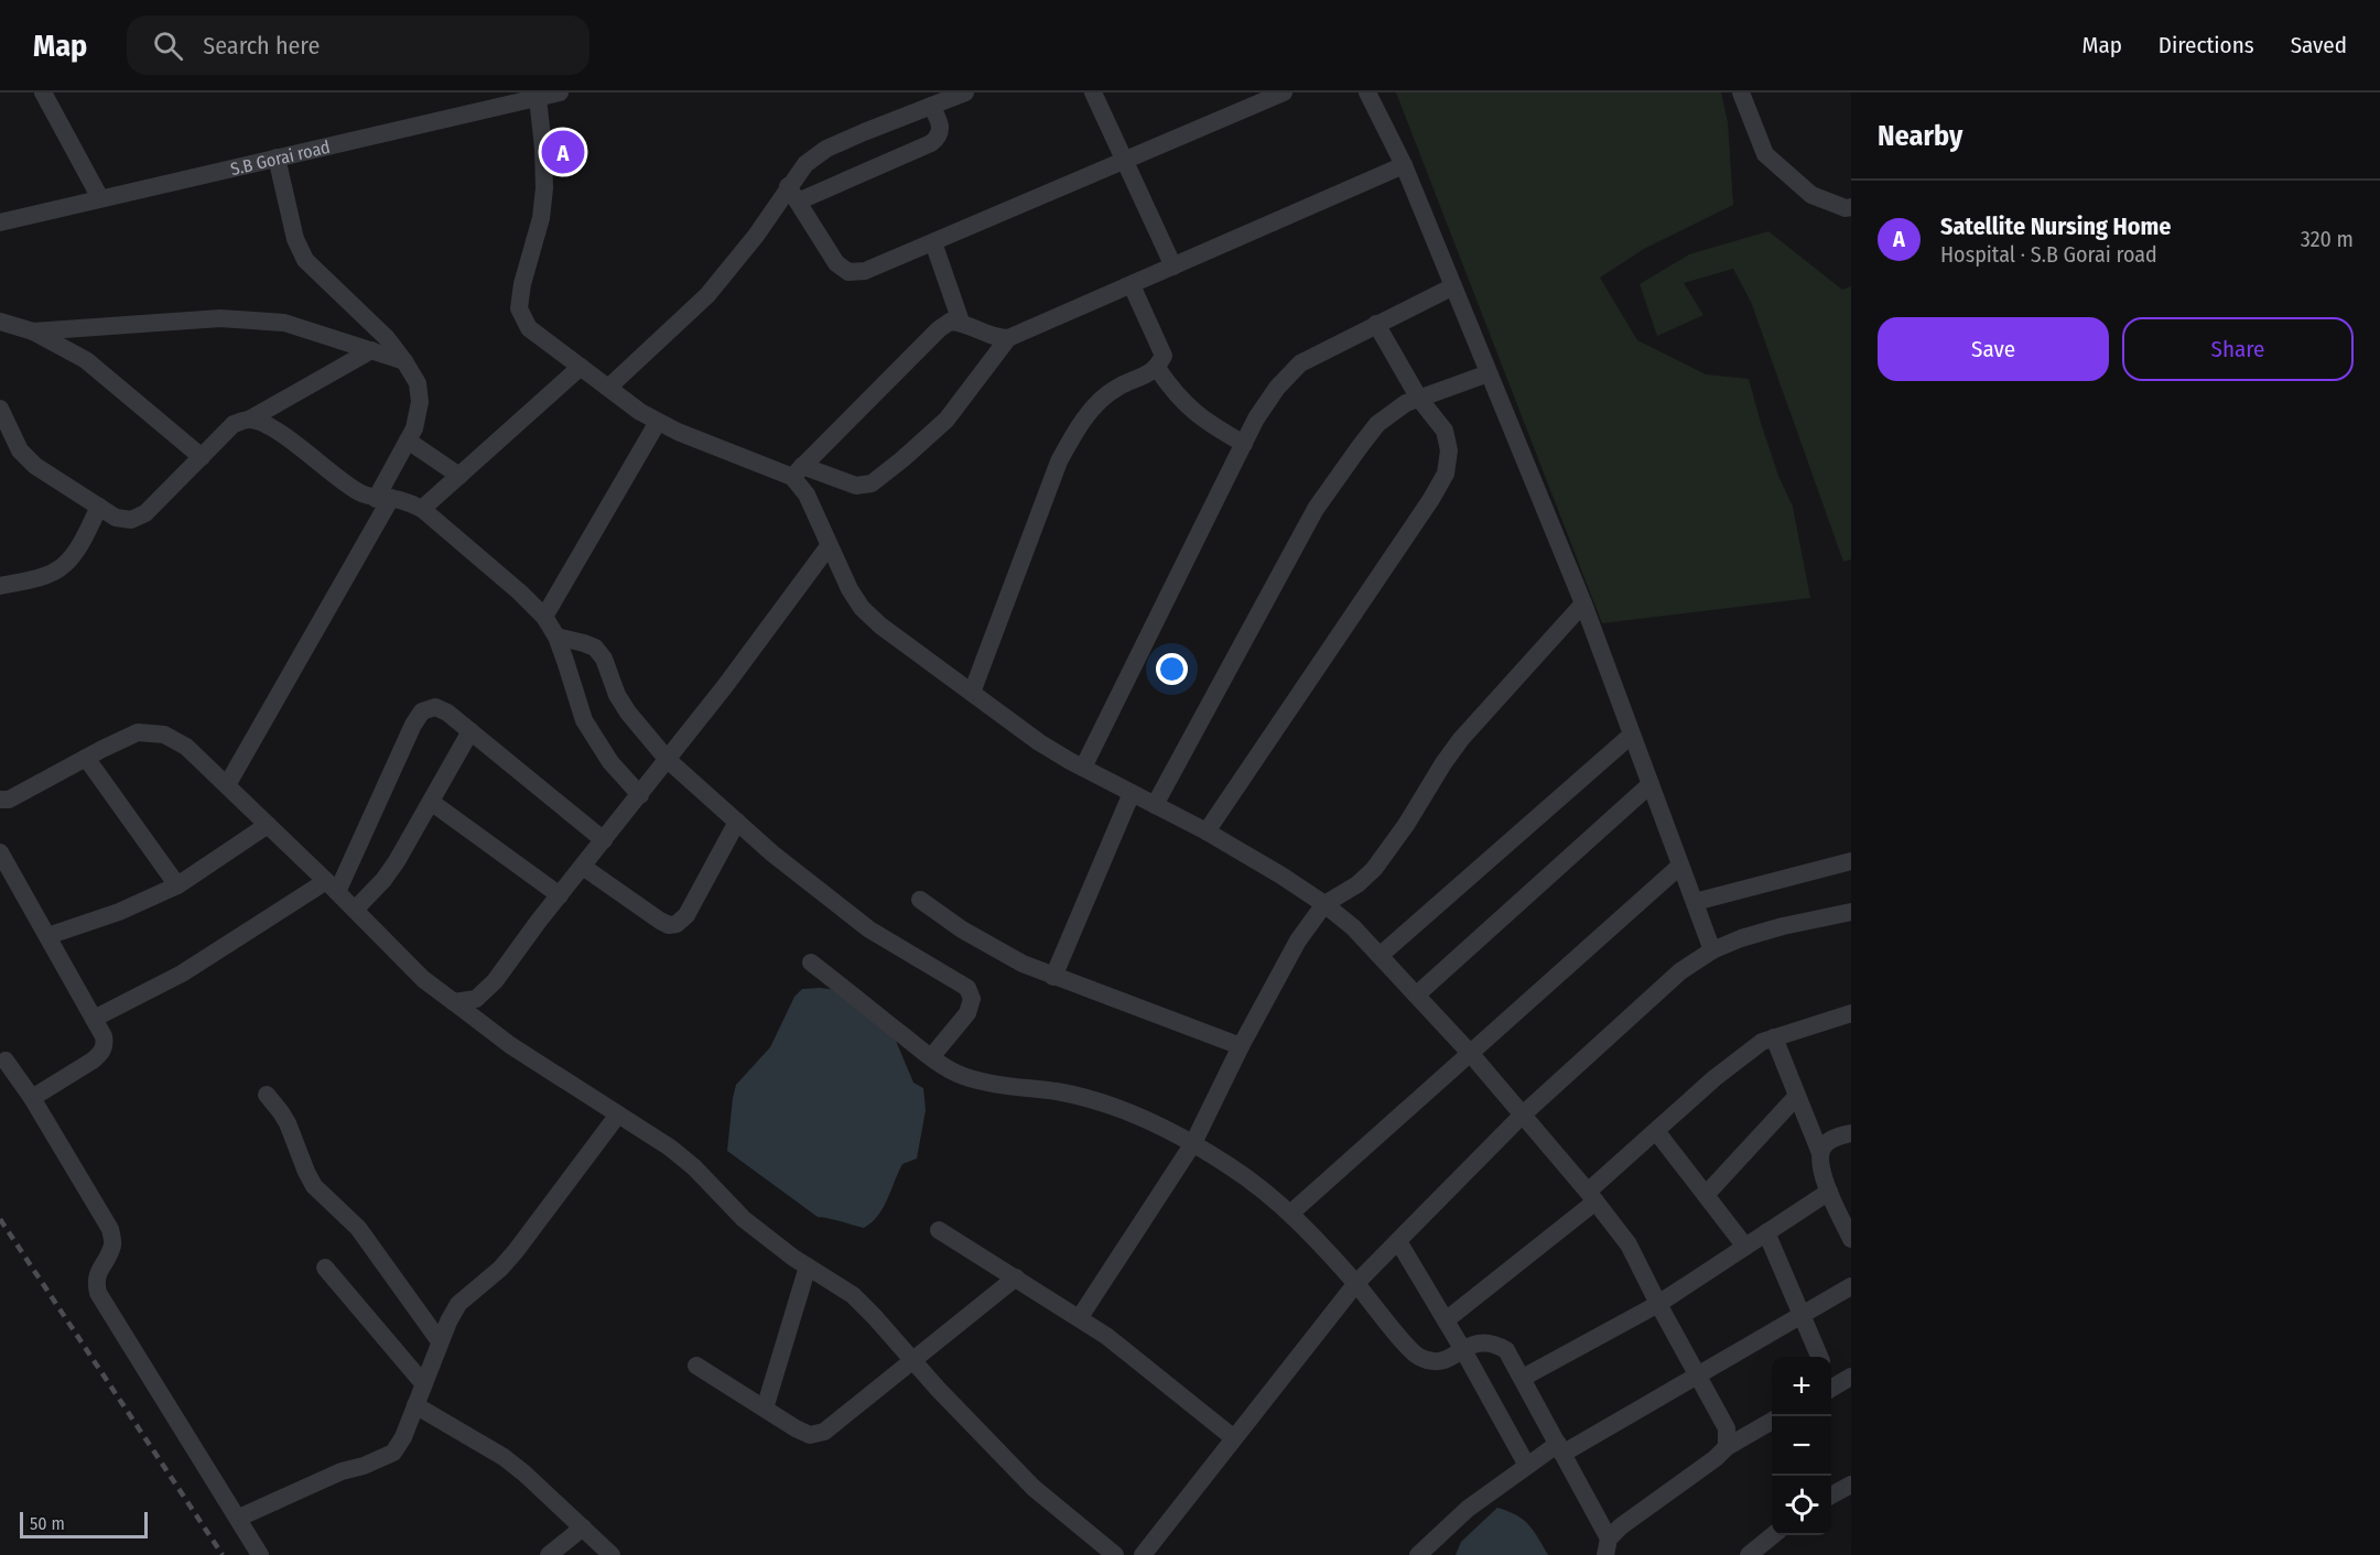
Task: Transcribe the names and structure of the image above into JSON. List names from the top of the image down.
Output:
{
  "streets": {
    "street": ["S.B Gorai road"]
  },
  "scale_bar": "50 m",
  "page": {
    "header": "Map",
    "search": "Search here",
    "nav": ["Map", "Directions", "Saved"],
    "heading": "Nearby",
    "pins": "A",
    "list": [
      {
        "mark": "A",
        "name": "Satellite Nursing Home",
        "note": "Hospital · S.B Gorai road",
        "value": "320 m"
      }
    ],
    "buttons": ["Save", "Share"],
    "map_buttons": ["+", "−"],
    "scale": "50 m"
  }
}
